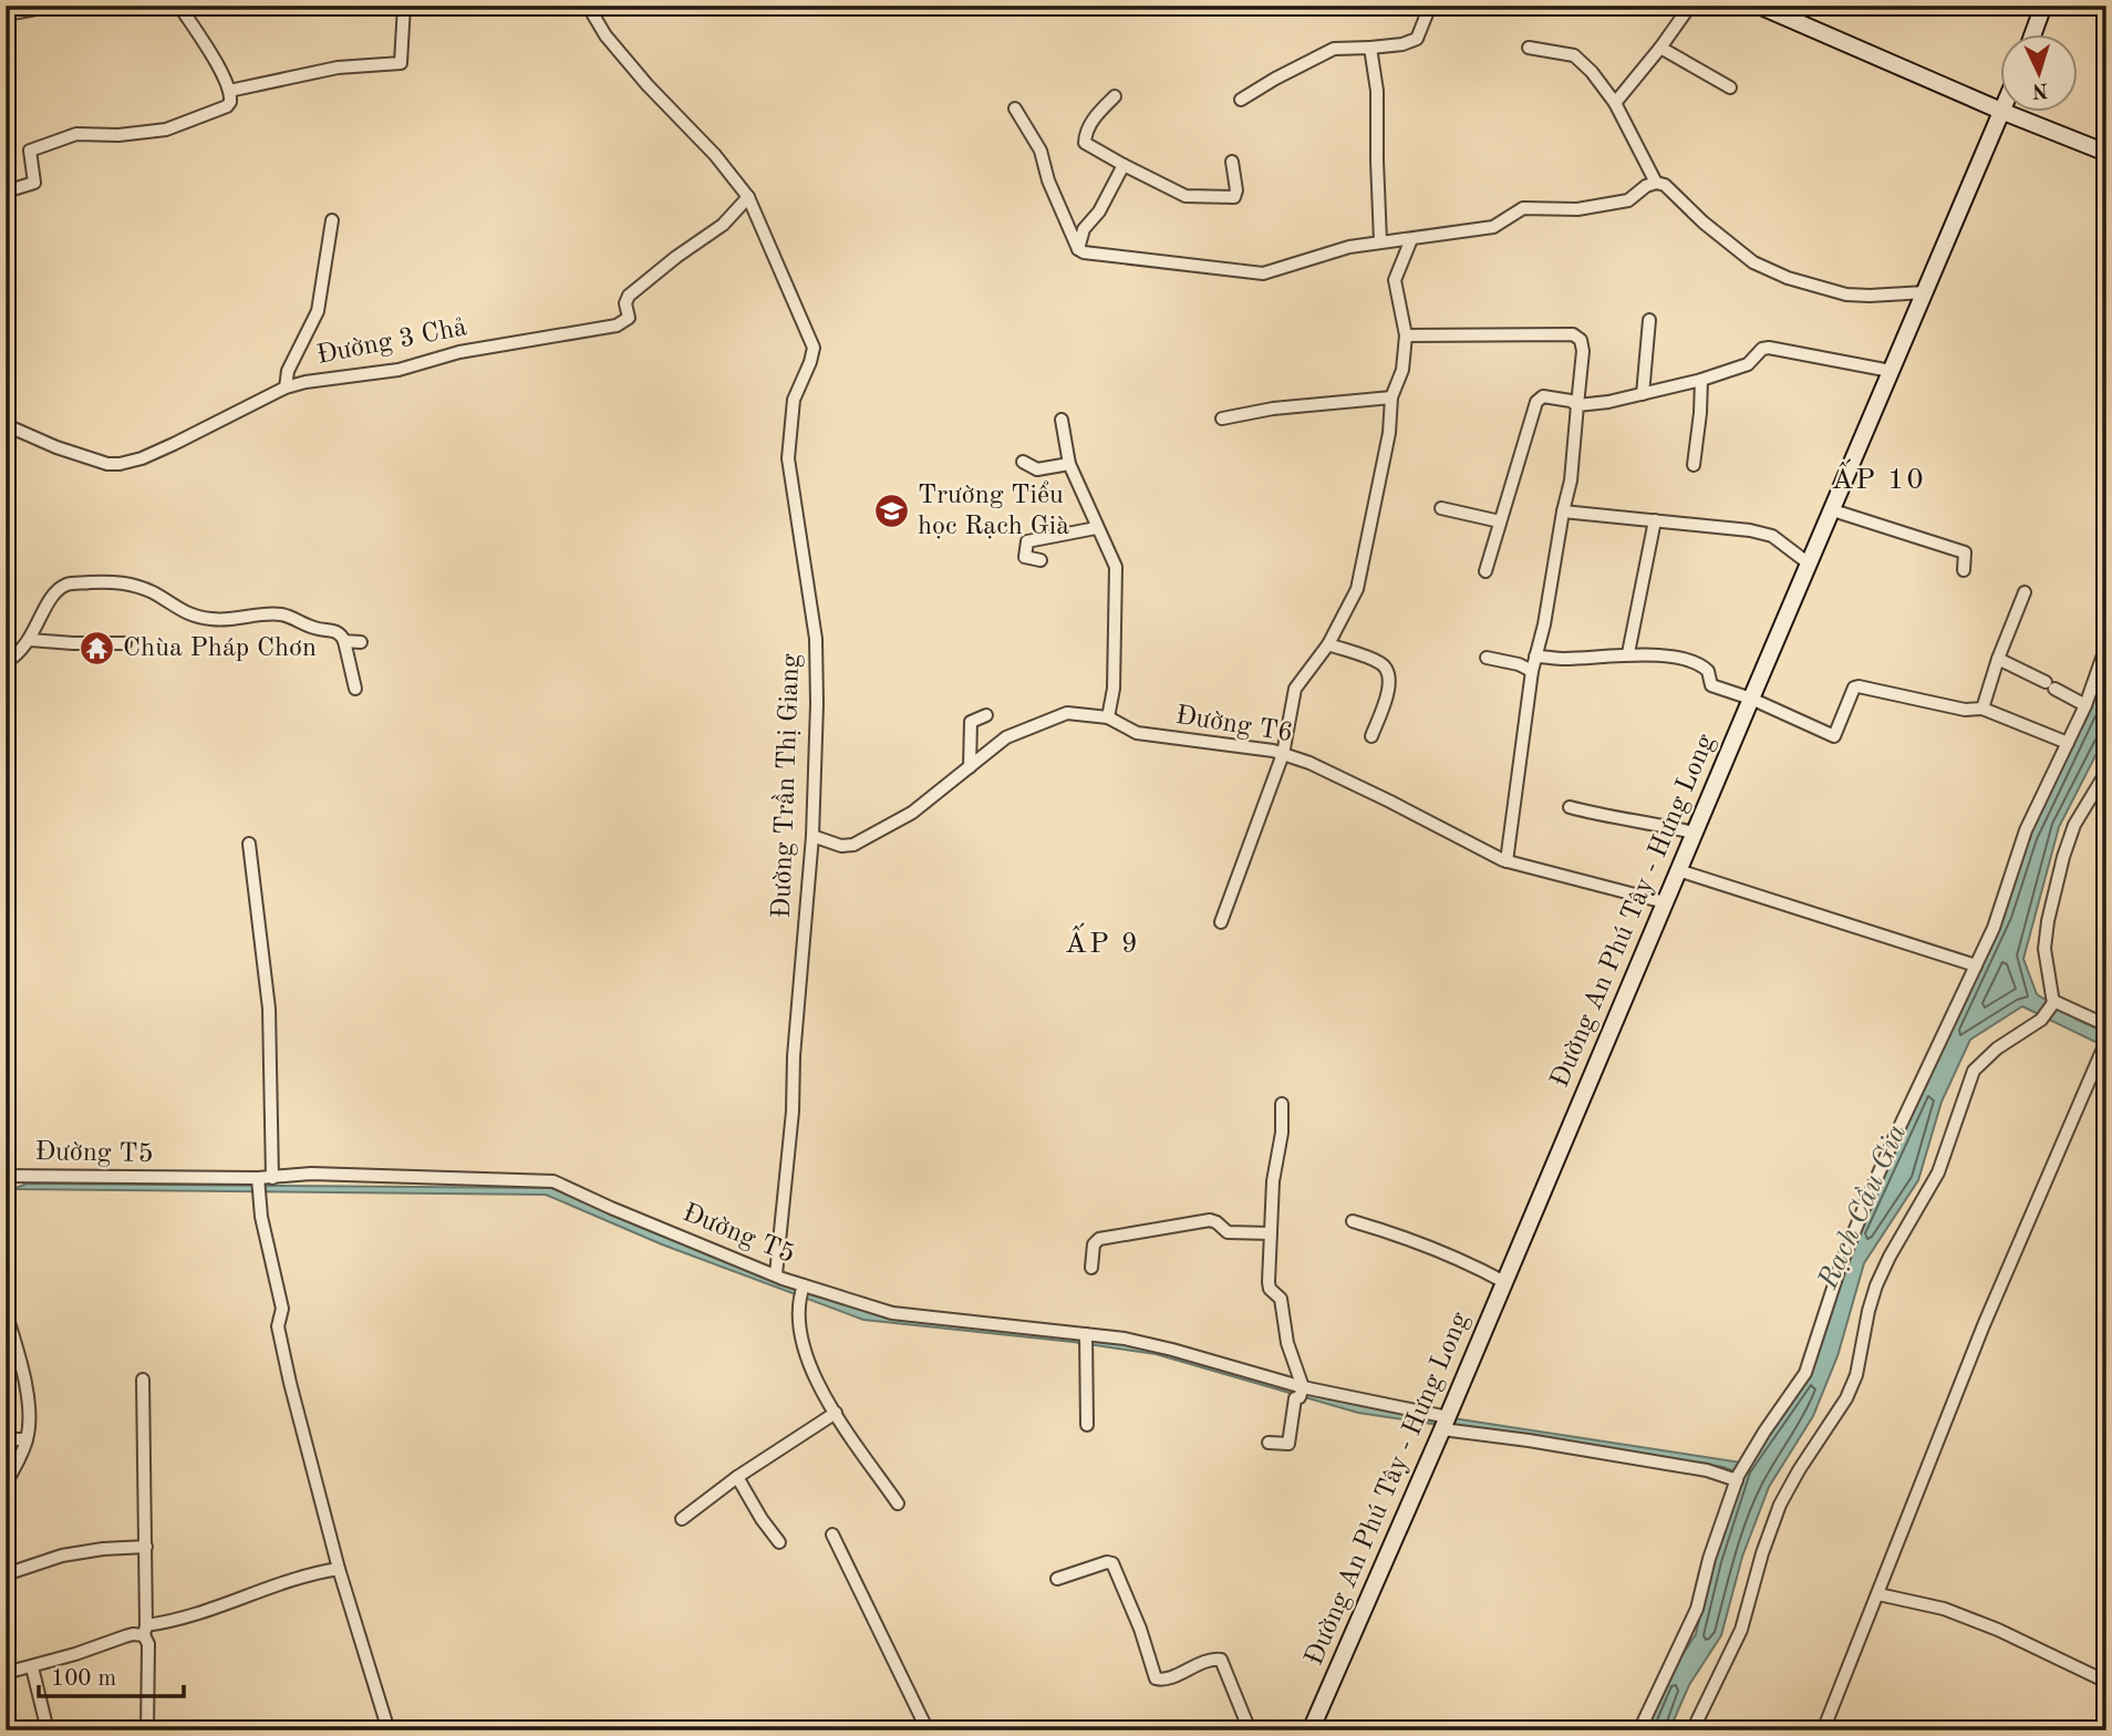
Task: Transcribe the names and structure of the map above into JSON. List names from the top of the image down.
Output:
{
  "streets": {
    "street": [
      "Đường 3 Chả",
      "Đường T6",
      "Đường Trần Thị Giang",
      "Đường An Phú Tây - Hưng Long",
      "Đường T5"
    ]
  },
  "crossings": [
    ["Đường 3 Chả", "Đường Trần Thị Giang"],
    ["Đường T6", "Đường Trần Thị Giang"],
    ["Đường T6", "Đường An Phú Tây - Hưng Long"],
    ["Đường Trần Thị Giang", "Đường T5"],
    ["Đường An Phú Tây - Hưng Long", "Đường T5"]
  ],
  "districts": ["ẤP 10", "ẤP 9"],
  "water": ["Rạch Cầu Gia"],
  "places": {
    "school or university": ["Trường Tiểu học Rạch Già"],
    "temple": ["Chùa Pháp Chơn"]
  },
  "scale_bar": "100 m",
  "north": "bottom"
}
